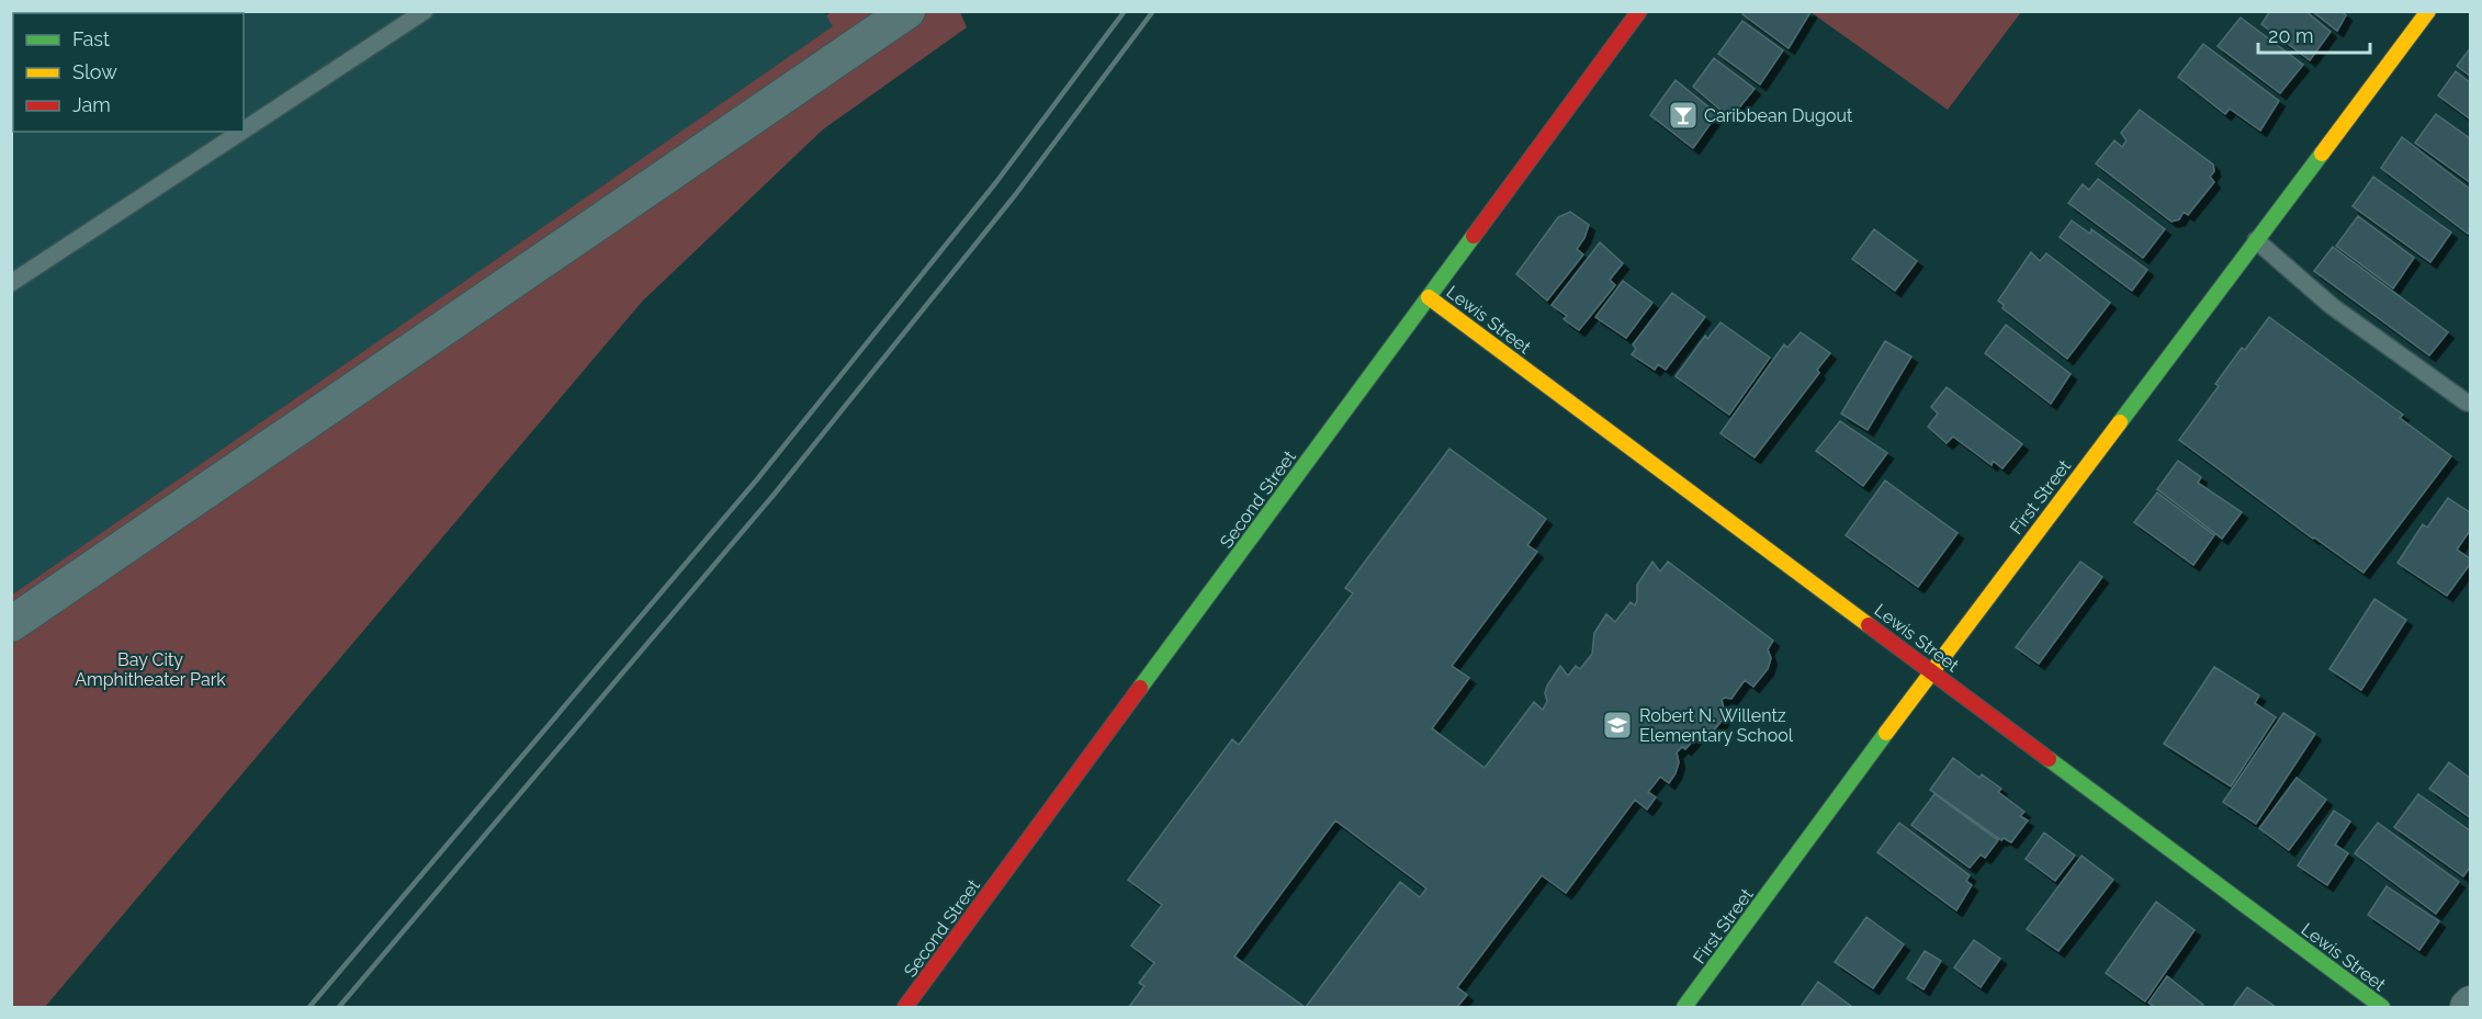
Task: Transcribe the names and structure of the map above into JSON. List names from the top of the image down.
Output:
{
  "streets": {
    "street": ["Lewis Street", "First Street", "Second Street"]
  },
  "crossings": [
    ["Lewis Street", "First Street"],
    ["Lewis Street", "Second Street"]
  ],
  "parks": ["Bay City Amphitheater Park"],
  "places": {
    "bar": ["Caribbean Dugout"],
    "school or university": ["Robert N. Willentz Elementary School"]
  },
  "legend": ["Fast", "Slow", "Jam"],
  "scale_bar": "20 m"
}
